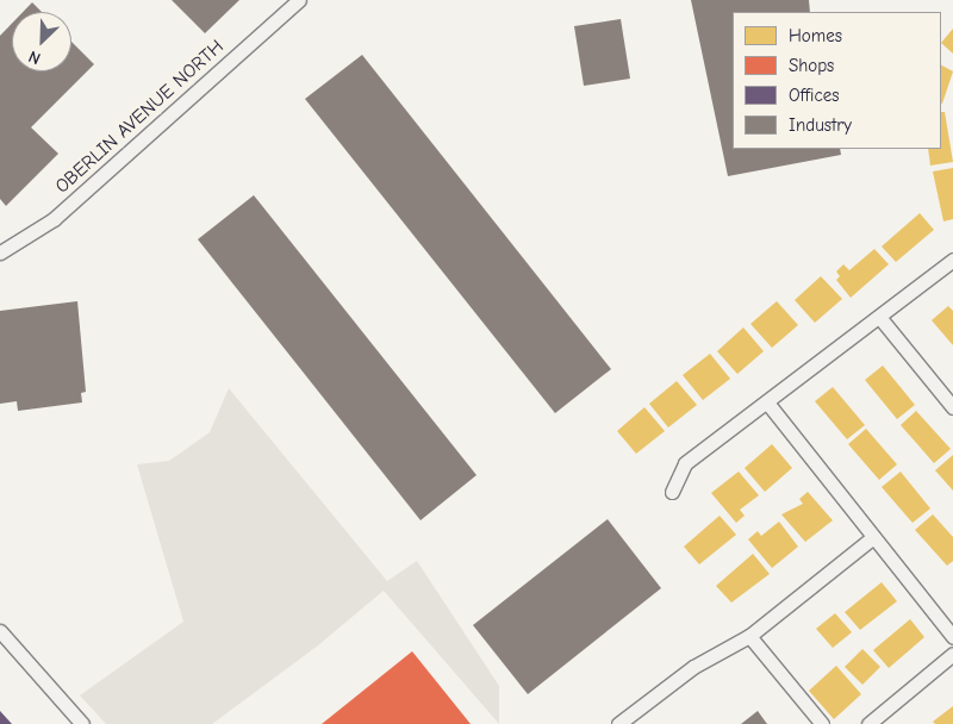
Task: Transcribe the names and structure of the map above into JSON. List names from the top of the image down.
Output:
{
  "streets": {
    "street": ["OBERLIN AVENUE NORTH"]
  },
  "legend": [
    "Homes",
    "Shops",
    "Offices",
    "Industry"
  ],
  "north": "bottom left"
}
